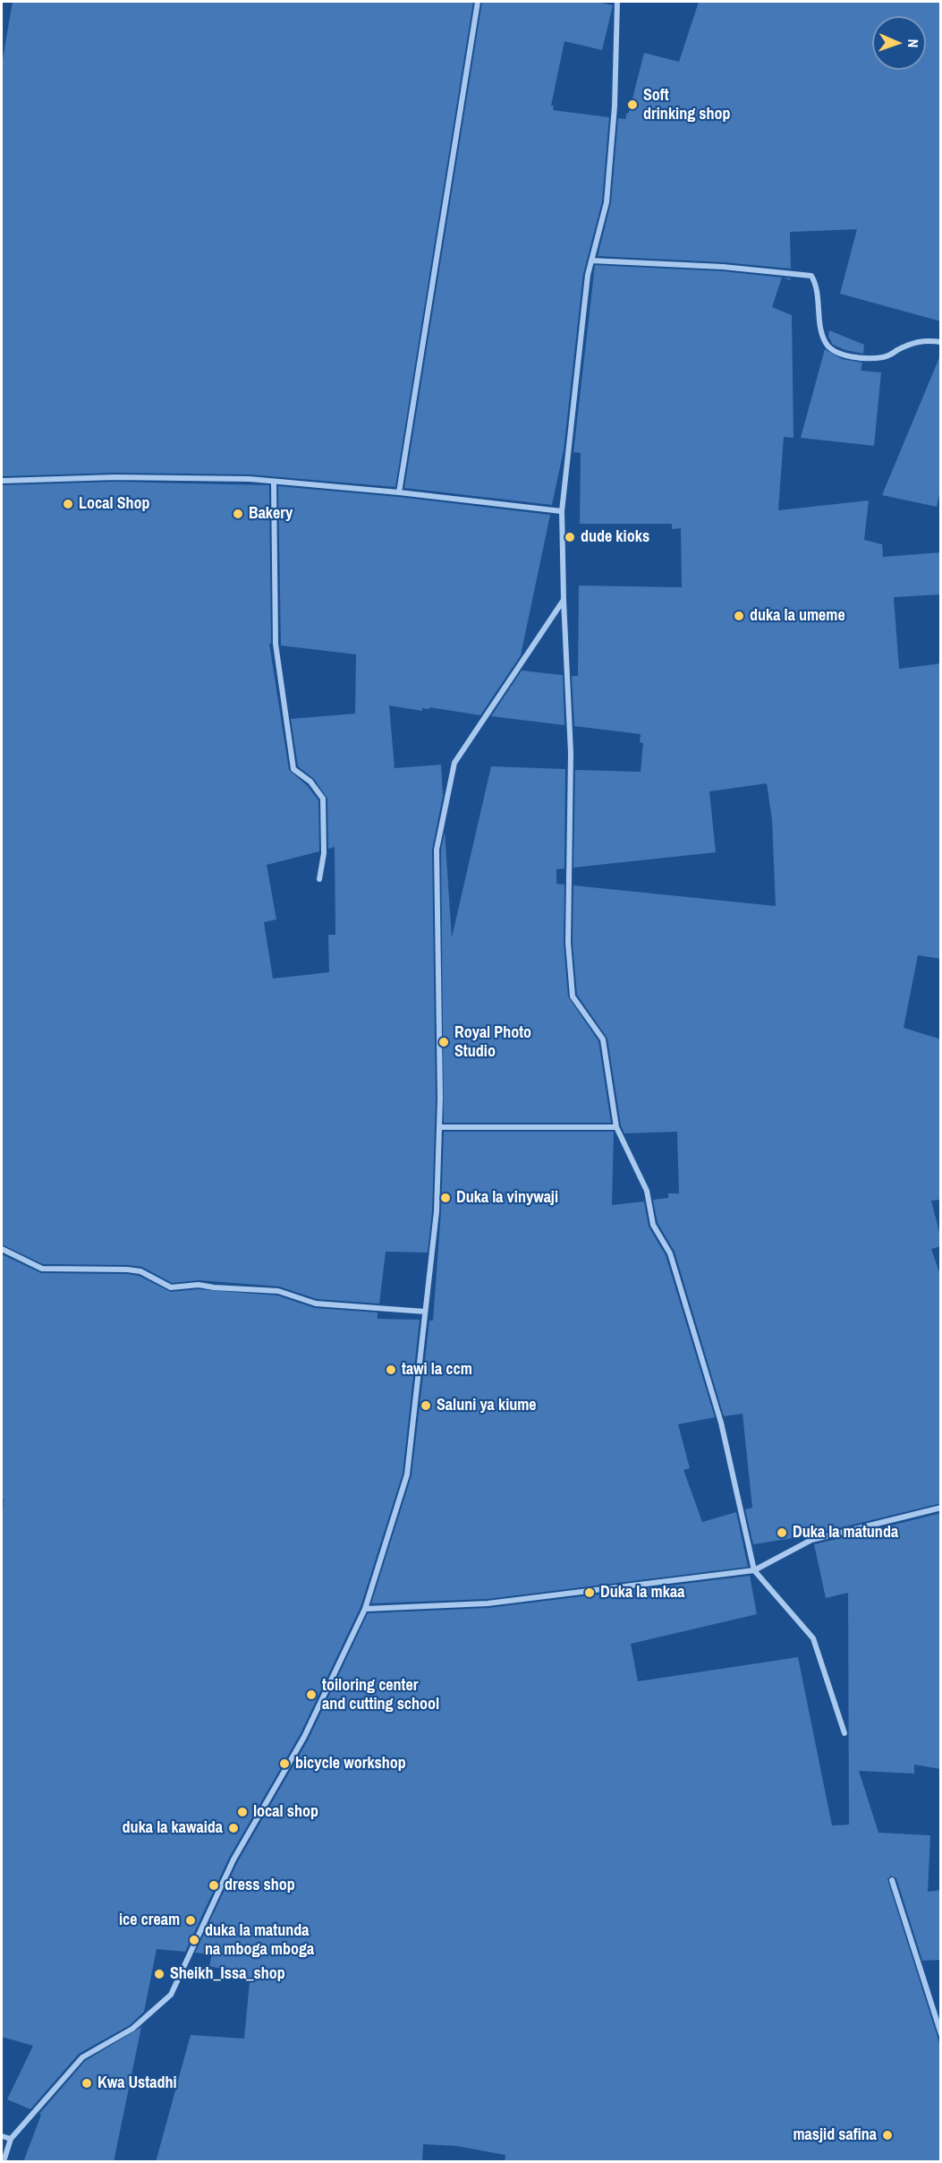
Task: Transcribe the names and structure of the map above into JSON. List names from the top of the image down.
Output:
{
  "places": [
    "Soft drinking shop",
    "Local Shop",
    "Bakery",
    "dude kioks",
    "duka la umeme",
    "Royal Photo Studio",
    "Duka la vinywaji",
    "tawi la ccm",
    "Saluni ya kiume",
    "Duka la matunda",
    "Duka la mkaa",
    "toiloring center and cutting school",
    "bicycle workshop",
    "local shop",
    "duka la kawaida",
    "dress shop",
    "ice cream",
    "duka la matunda na mboga mboga",
    "Sheikh_Issa_shop",
    "Kwa Ustadhi",
    "masjid safina"
  ],
  "north": "right"
}
